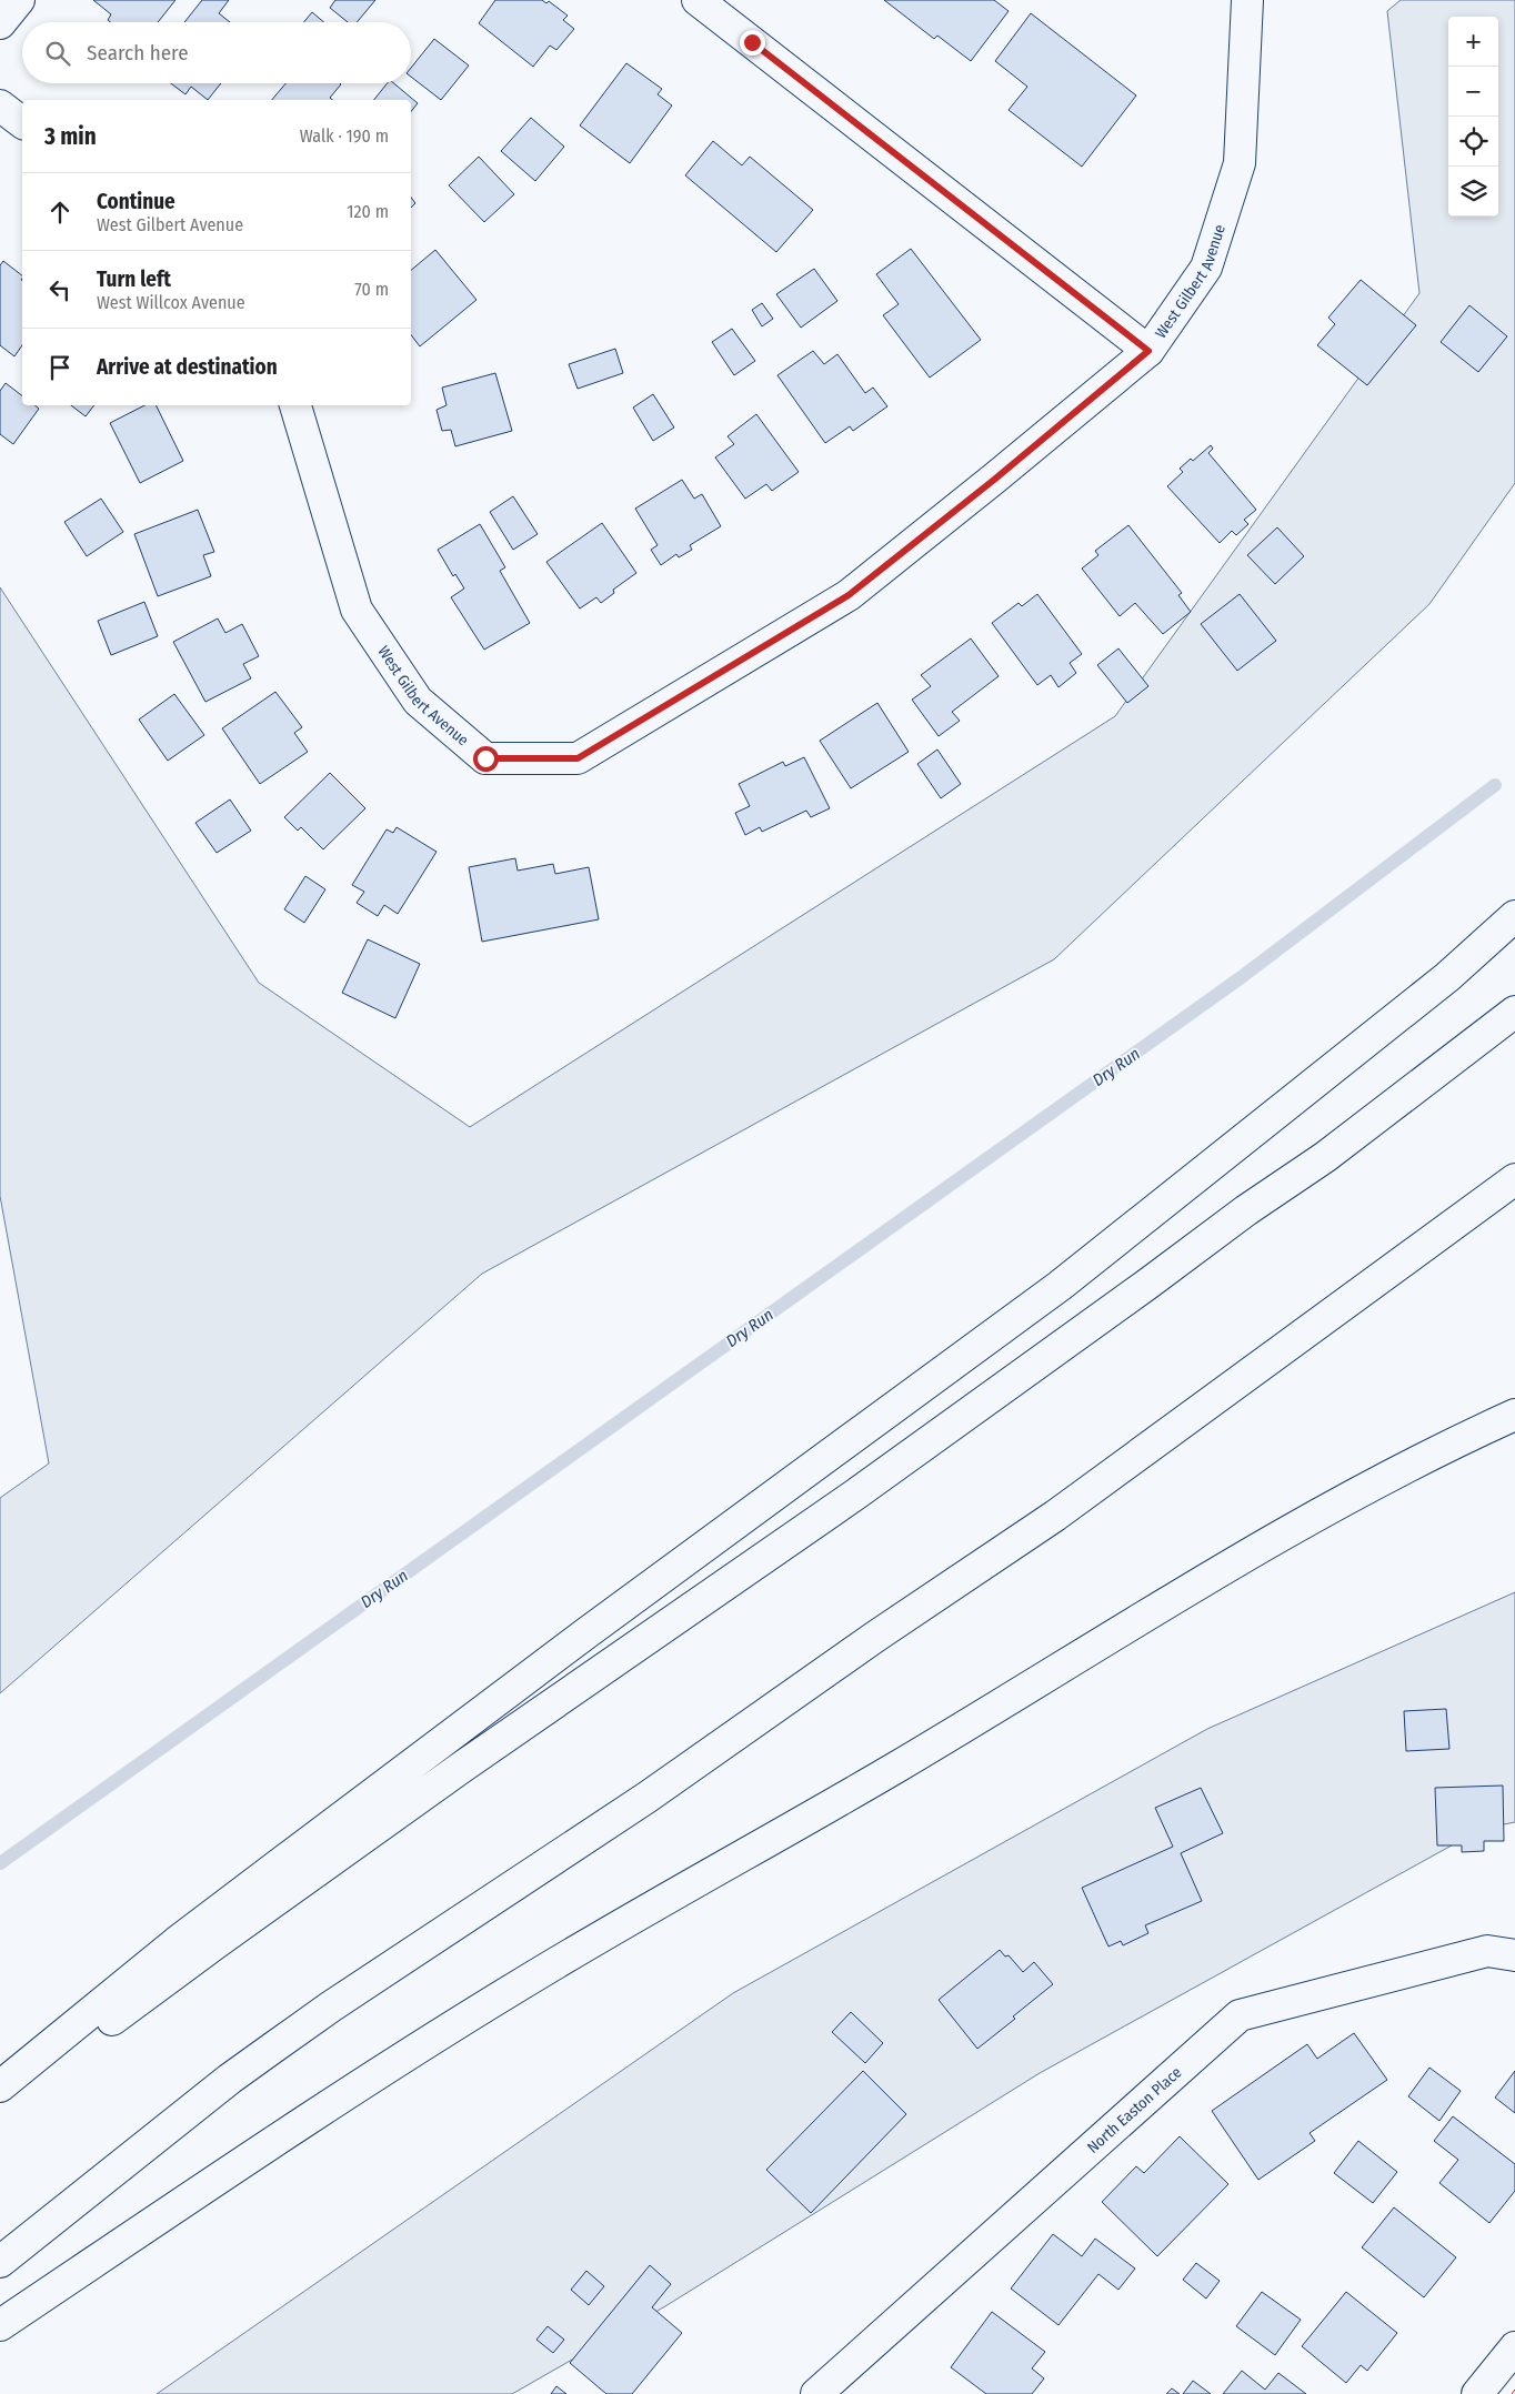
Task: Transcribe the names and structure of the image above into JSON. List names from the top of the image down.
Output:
{
  "streets": {
    "main road": ["West Gilbert Avenue", "North Easton Place"]
  },
  "water": ["Dry Run"],
  "page": {
    "map_buttons": ["+", "−"],
    "search": "Search here",
    "heading": ["3 min", "Walk · 190 m"],
    "list": [
      ["Continue", "West Gilbert Avenue", "120 m"],
      ["Turn left", "West Willcox Avenue", "70 m"],
      "Arrive at destination"
    ]
  }
}
